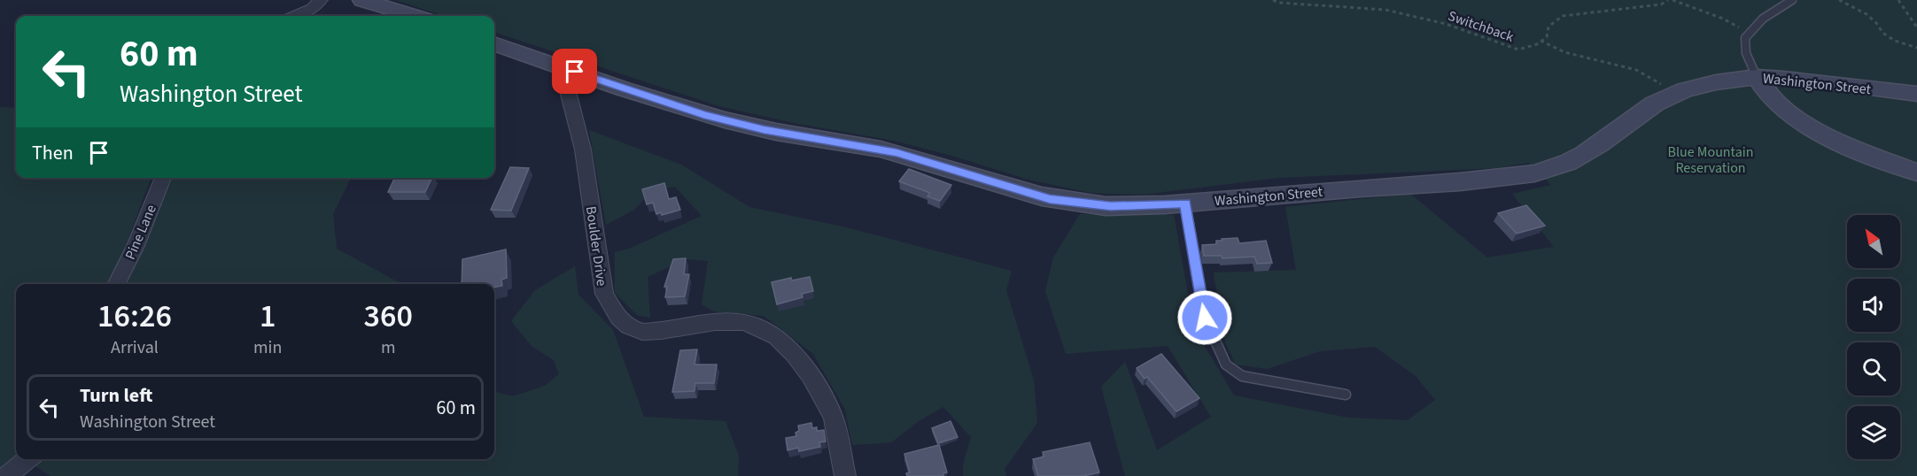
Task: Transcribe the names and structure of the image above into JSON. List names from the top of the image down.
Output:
{
  "streets": {
    "street": ["Washington Street", "Pine Lane", "Boulder Drive"],
    "path": ["Switchback"]
  },
  "crossings": [
    ["Washington Street", "Boulder Drive"]
  ],
  "parks": ["Blue Mountain Reservation"],
  "north": "top left",
  "page": {
    "turn": ["60 m", "Washington Street"],
    "then": "Then",
    "eta": [
      "16:26",
      "Arrival",
      "1",
      "min",
      "360",
      "m"
    ],
    "list": [
      {
        "name": "Turn left",
        "note": "Washington Street",
        "value": "60 m"
      }
    ]
  }
}
